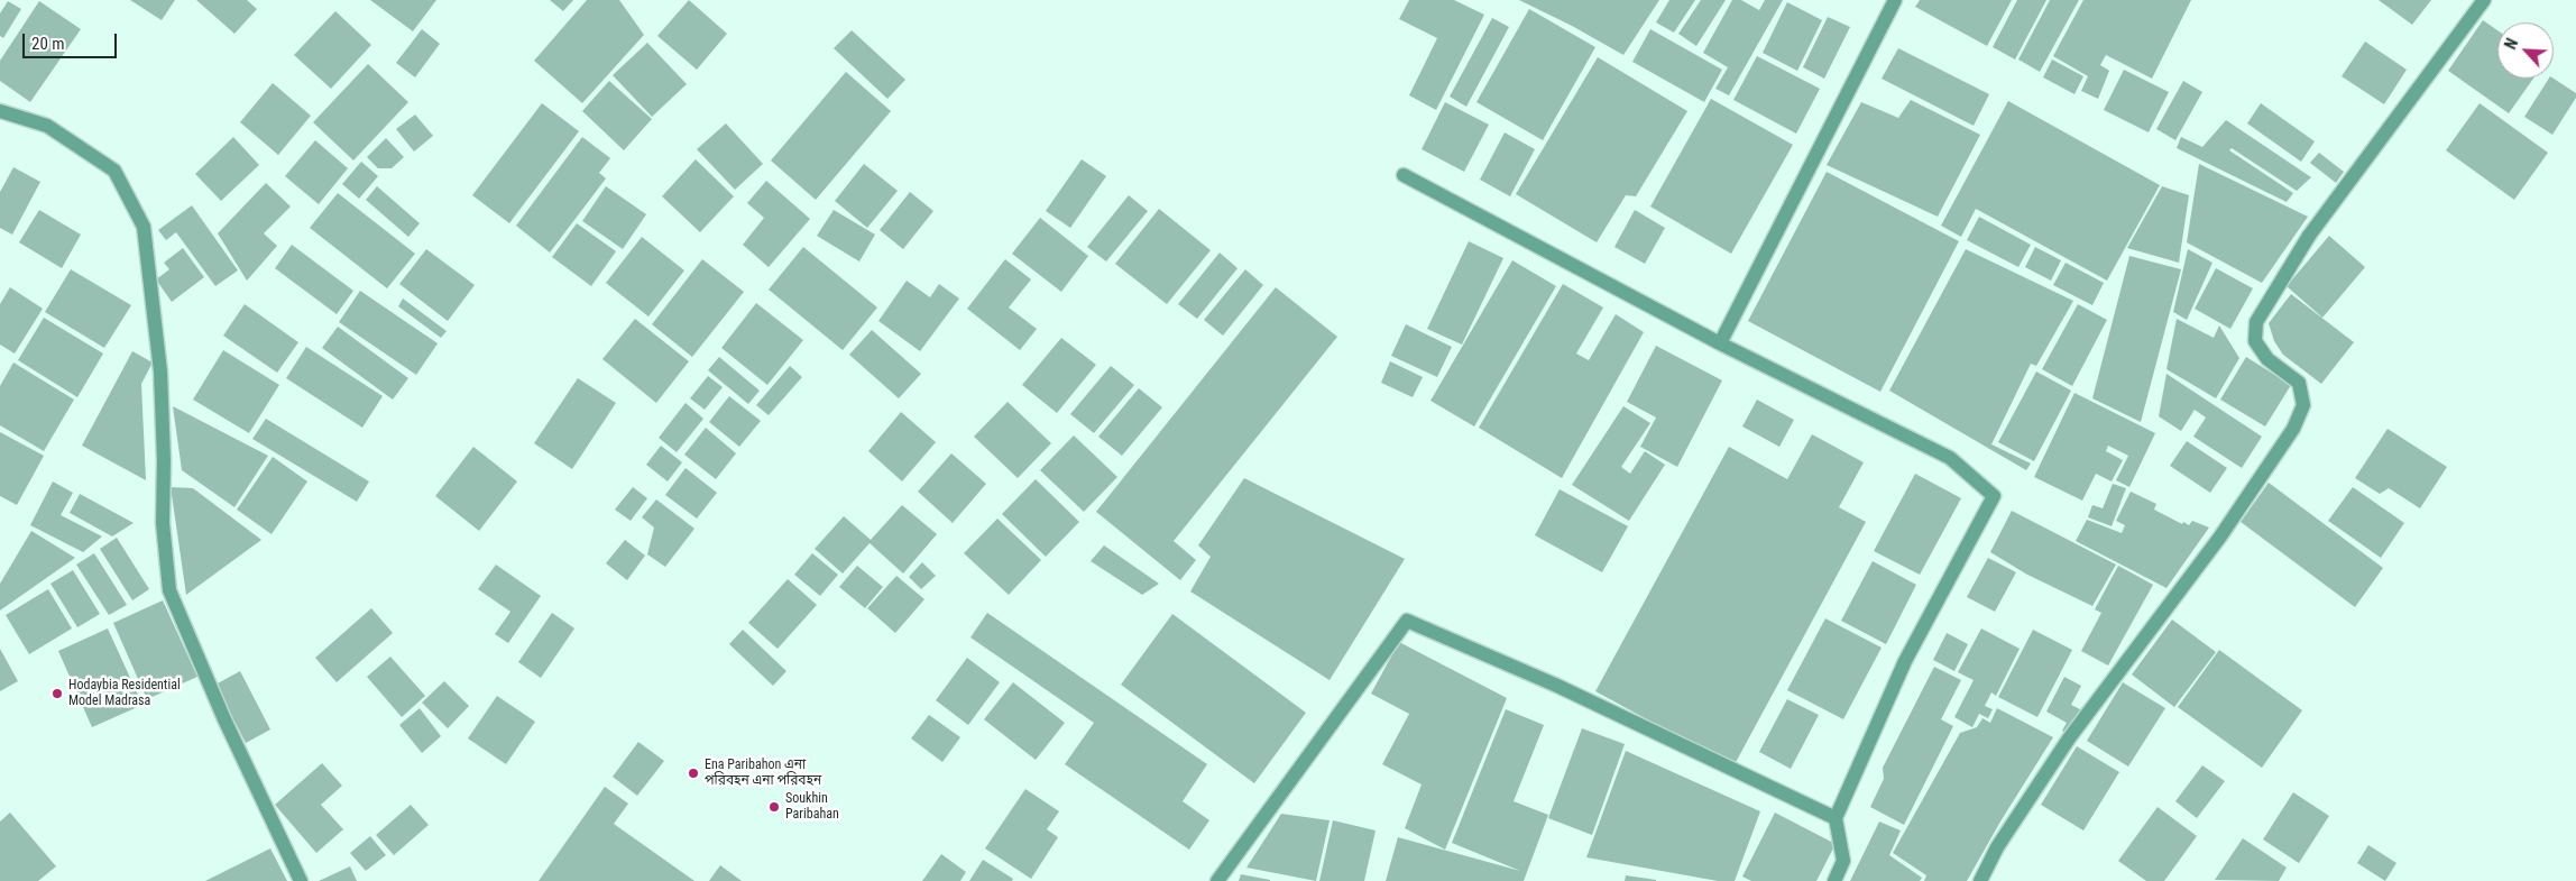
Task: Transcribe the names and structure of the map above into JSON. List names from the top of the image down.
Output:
{
  "places": ["Hodaybia Residential Model Madrasa", "Ena Paribahon এনা পরিবহন এনা পরিবহন", "Soukhin Paribahan"],
  "scale_bar": "20 m",
  "north": "top left"
}
